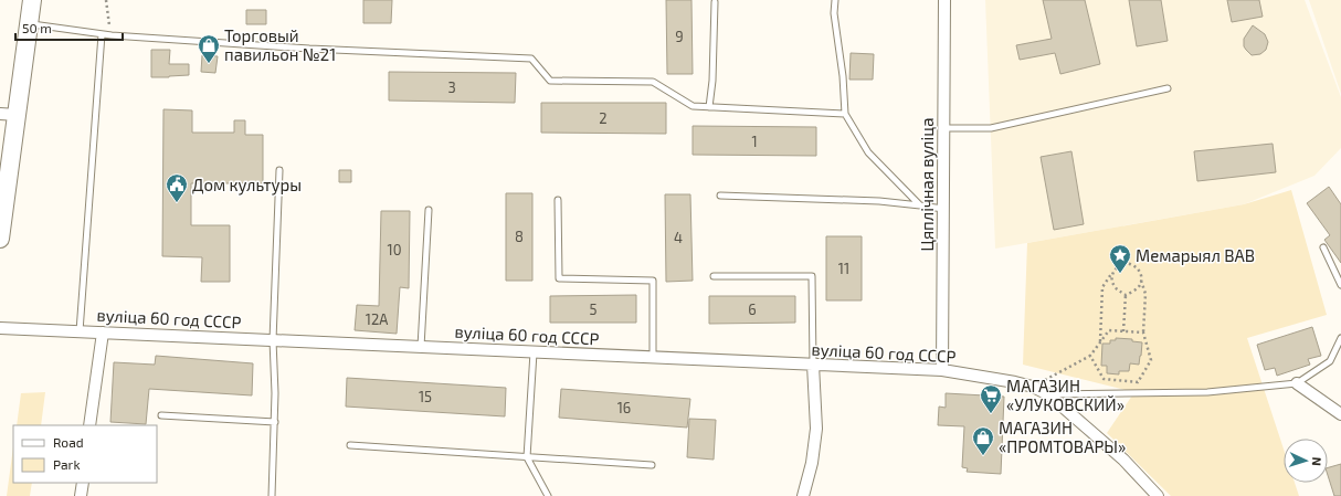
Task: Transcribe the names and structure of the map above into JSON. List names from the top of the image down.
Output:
{
  "streets": {
    "street": ["Цяплічная вуліца", "вуліца 60 год СССР"]
  },
  "crossings": [
    ["Цяплічная вуліца", "вуліца 60 год СССР"]
  ],
  "places": {
    "shop": ["Торговый павильон №21", "МАГАЗИН «ПРОМТОВАРЫ»"],
    "public building": ["Дом культуры"],
    "place": ["Мемарыял ВАВ"],
    "supermarket": ["МАГАЗИН «УЛУКОВСКИЙ»"]
  },
  "house_numbers": [
    "9",
    "3",
    "2",
    "1",
    "8",
    "4",
    "10",
    "11",
    "5",
    "6",
    "12А",
    "15",
    "16"
  ],
  "legend": ["Road", "Park"],
  "scale_bar": "50 m",
  "north": "right"
}
